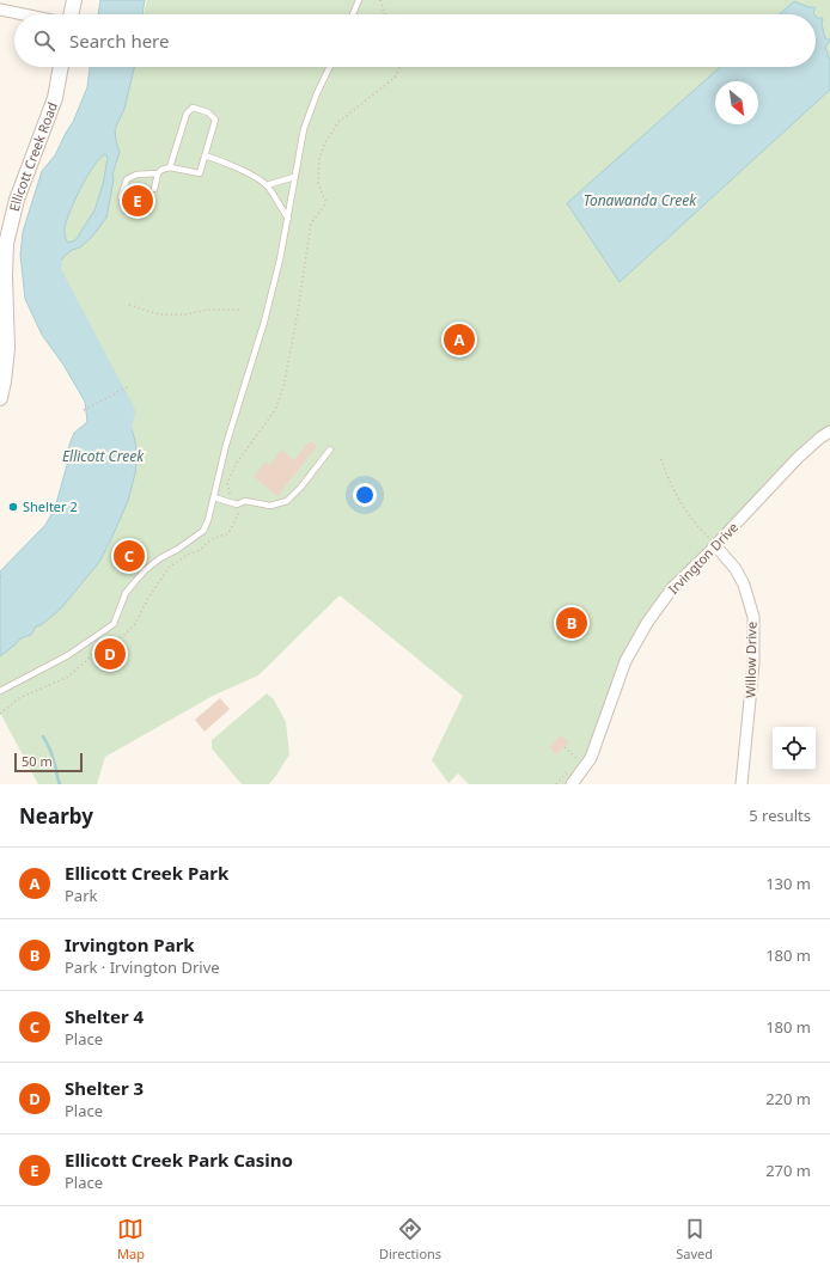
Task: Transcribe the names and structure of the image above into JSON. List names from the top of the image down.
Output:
{
  "streets": {
    "street": ["Ellicott Creek Road", "Irvington Drive", "Willow Drive"]
  },
  "crossings": [
    ["Irvington Drive", "Willow Drive"]
  ],
  "water": ["Tonawanda Creek", "Ellicott Creek"],
  "places": ["Shelter 2"],
  "scale_bar": "50 m",
  "north": "bottom right",
  "page": {
    "search": "Search here",
    "pins": [
      "E",
      "A",
      "C",
      "B",
      "D"
    ],
    "scale": "50 m",
    "heading": ["Nearby", "5 results"],
    "list": [
      {
        "mark": "A",
        "name": "Ellicott Creek Park",
        "note": "Park",
        "value": "130 m"
      },
      {
        "mark": "B",
        "name": "Irvington Park",
        "note": "Park · Irvington Drive",
        "value": "180 m"
      },
      {
        "mark": "C",
        "name": "Shelter 4",
        "note": "Place",
        "value": "180 m"
      },
      {
        "mark": "D",
        "name": "Shelter 3",
        "note": "Place",
        "value": "220 m"
      },
      {
        "mark": "E",
        "name": "Ellicott Creek Park Casino",
        "note": "Place",
        "value": "270 m"
      }
    ],
    "nav": ["Map", "Directions", "Saved"]
  }
}
